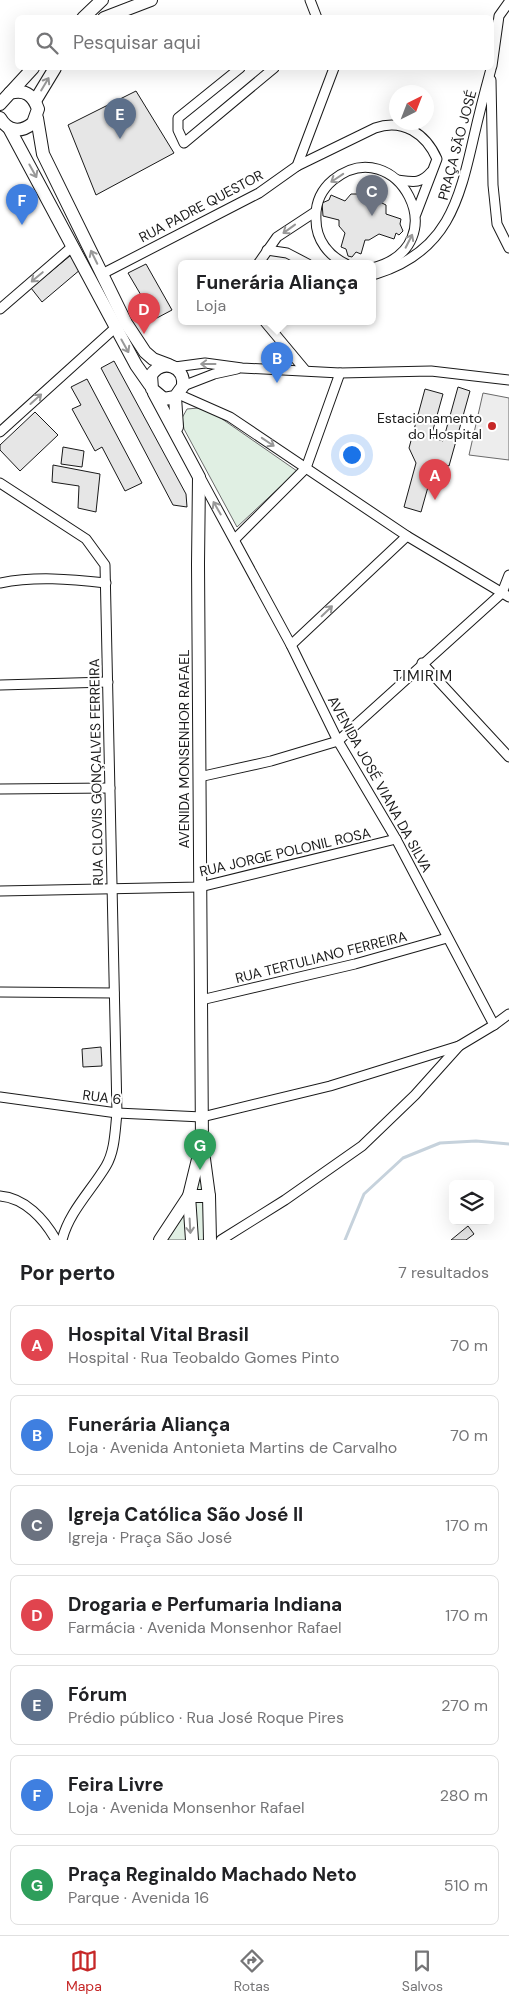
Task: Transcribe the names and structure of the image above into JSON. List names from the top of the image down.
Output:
{
  "streets": {
    "main road": ["AVENIDA MONSENHOR RAFAEL"],
    "street": [
      "PRAÇA SÃO JOSÉ",
      "RUA PADRE QUESTOR",
      "RUA CLOVIS GONÇALVES FERREIRA",
      "AVENIDA JOSÉ VIANA DA SILVA",
      "RUA JORGE POLONIL ROSA",
      "RUA TERTULIANO FERREIRA",
      "RUA 6"
    ]
  },
  "crossings": [
    ["PRAÇA SÃO JOSÉ", "RUA PADRE QUESTOR"],
    ["AVENIDA MONSENHOR RAFAEL", "AVENIDA JOSÉ VIANA DA SILVA"],
    ["AVENIDA MONSENHOR RAFAEL", "RUA JORGE POLONIL ROSA"],
    ["AVENIDA MONSENHOR RAFAEL", "RUA TERTULIANO FERREIRA"],
    ["AVENIDA MONSENHOR RAFAEL", "RUA 6"],
    ["RUA CLOVIS GONÇALVES FERREIRA", "RUA JORGE POLONIL ROSA"],
    ["RUA CLOVIS GONÇALVES FERREIRA", "RUA 6"],
    ["AVENIDA JOSÉ VIANA DA SILVA", "RUA JORGE POLONIL ROSA"],
    ["AVENIDA JOSÉ VIANA DA SILVA", "RUA TERTULIANO FERREIRA"]
  ],
  "districts": ["TIMIRIM"],
  "places": ["Estacionamento do Hospital"],
  "north": "top right",
  "page": {
    "search": "Pesquisar aqui",
    "pins": [
      "E",
      "C",
      "F",
      "D",
      "B",
      "A",
      "G"
    ],
    "popup": ["Funerária Aliança", "Loja"],
    "heading": ["Por perto", "7 resultados"],
    "list": [
      {
        "mark": "A",
        "name": "Hospital Vital Brasil",
        "note": "Hospital · Rua Teobaldo Gomes Pinto",
        "value": "70 m"
      },
      {
        "mark": "B",
        "name": "Funerária Aliança",
        "note": "Loja · Avenida Antonieta Martins de Carvalho",
        "value": "70 m"
      },
      {
        "mark": "C",
        "name": "Igreja Católica São José II",
        "note": "Igreja · Praça São José",
        "value": "170 m"
      },
      {
        "mark": "D",
        "name": "Drogaria e Perfumaria Indiana",
        "note": "Farmácia · Avenida Monsenhor Rafael",
        "value": "170 m"
      },
      {
        "mark": "E",
        "name": "Fórum",
        "note": "Prédio público · Rua José Roque Pires",
        "value": "270 m"
      },
      {
        "mark": "F",
        "name": "Feira Livre",
        "note": "Loja · Avenida Monsenhor Rafael",
        "value": "280 m"
      },
      {
        "mark": "G",
        "name": "Praça Reginaldo Machado Neto",
        "note": "Parque · Avenida 16",
        "value": "510 m"
      }
    ],
    "nav": ["Mapa", "Rotas", "Salvos"]
  }
}
